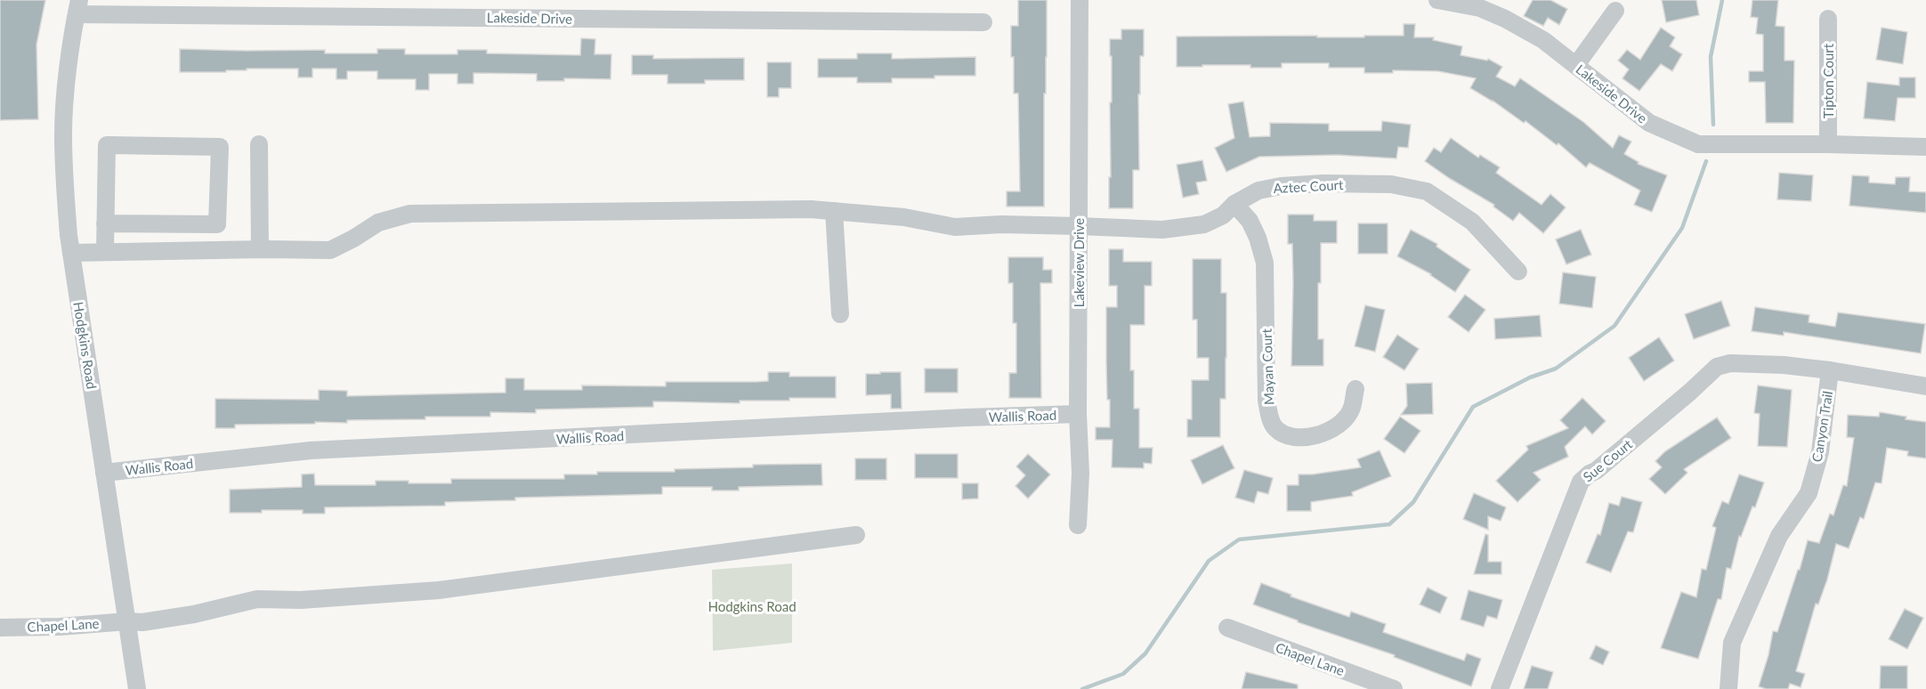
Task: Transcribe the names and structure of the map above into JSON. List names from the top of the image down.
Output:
{
  "streets": {
    "street": [
      "Lakeside Drive",
      "Tipton Court",
      "Aztec Court",
      "Lakeview Drive",
      "Hodgkins Road",
      "Mayan Court",
      "Wallis Road",
      "Canyon Trail",
      "Sue Court",
      "Chapel Lane"
    ]
  },
  "crossings": [
    ["Lakeside Drive", "Tipton Court"],
    ["Lakeside Drive", "Hodgkins Road"],
    ["Aztec Court", "Lakeview Drive"],
    ["Aztec Court", "Hodgkins Road"],
    ["Aztec Court", "Mayan Court"],
    ["Lakeview Drive", "Wallis Road"],
    ["Hodgkins Road", "Wallis Road"],
    ["Hodgkins Road", "Chapel Lane"],
    ["Canyon Trail", "Sue Court"]
  ],
  "parks": ["Hodgkins Road"]
}
